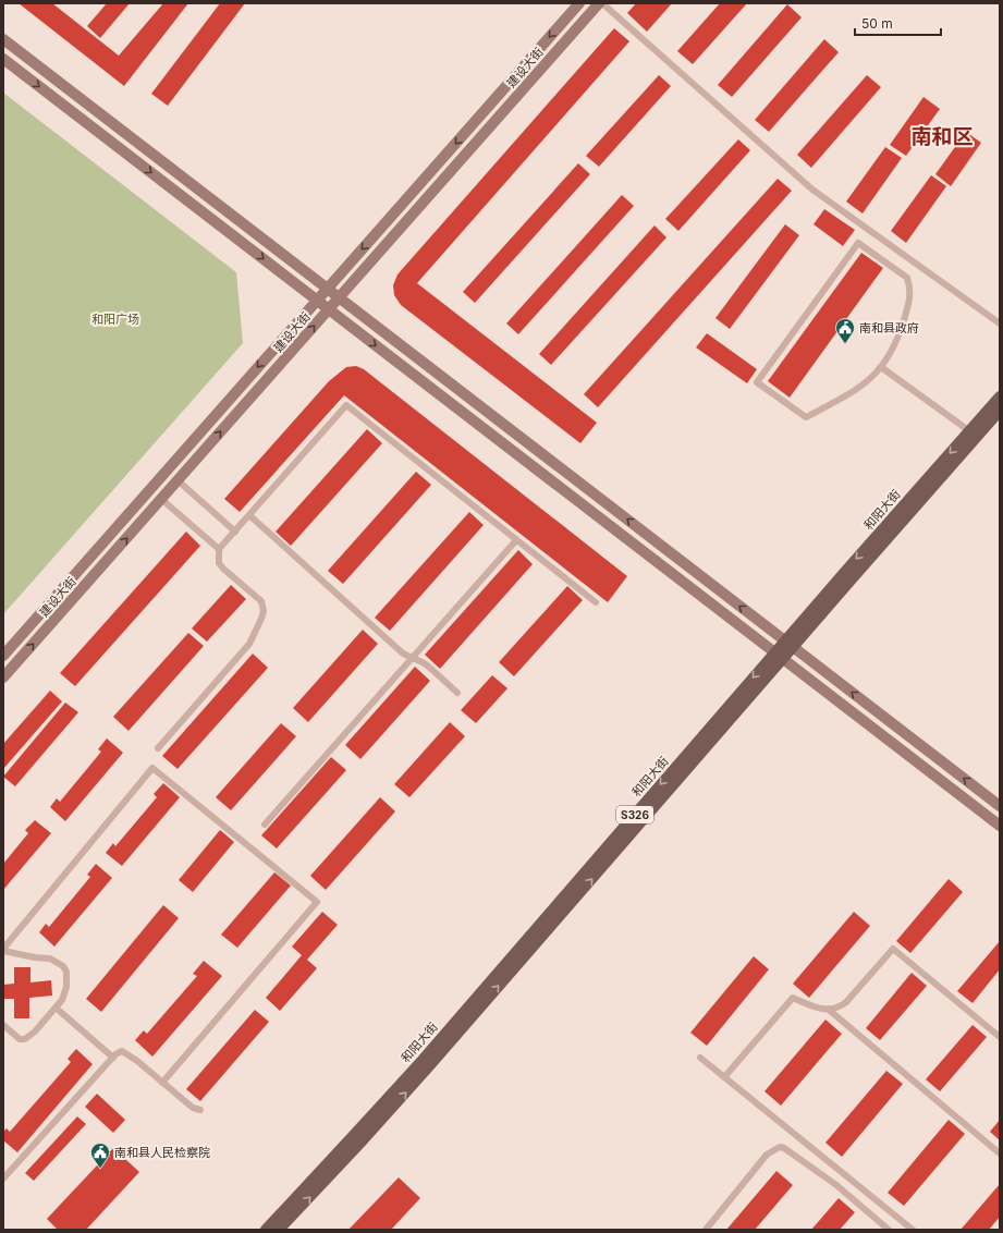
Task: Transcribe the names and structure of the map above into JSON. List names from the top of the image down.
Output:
{
  "streets": {
    "main road": ["建设大街", "和阳大街", "S326"]
  },
  "districts": ["南和区"],
  "parks": ["和阳广场"],
  "places": {
    "public building": ["南和县政府", "南和县人民检察院"]
  },
  "scale_bar": "50 m"
}
